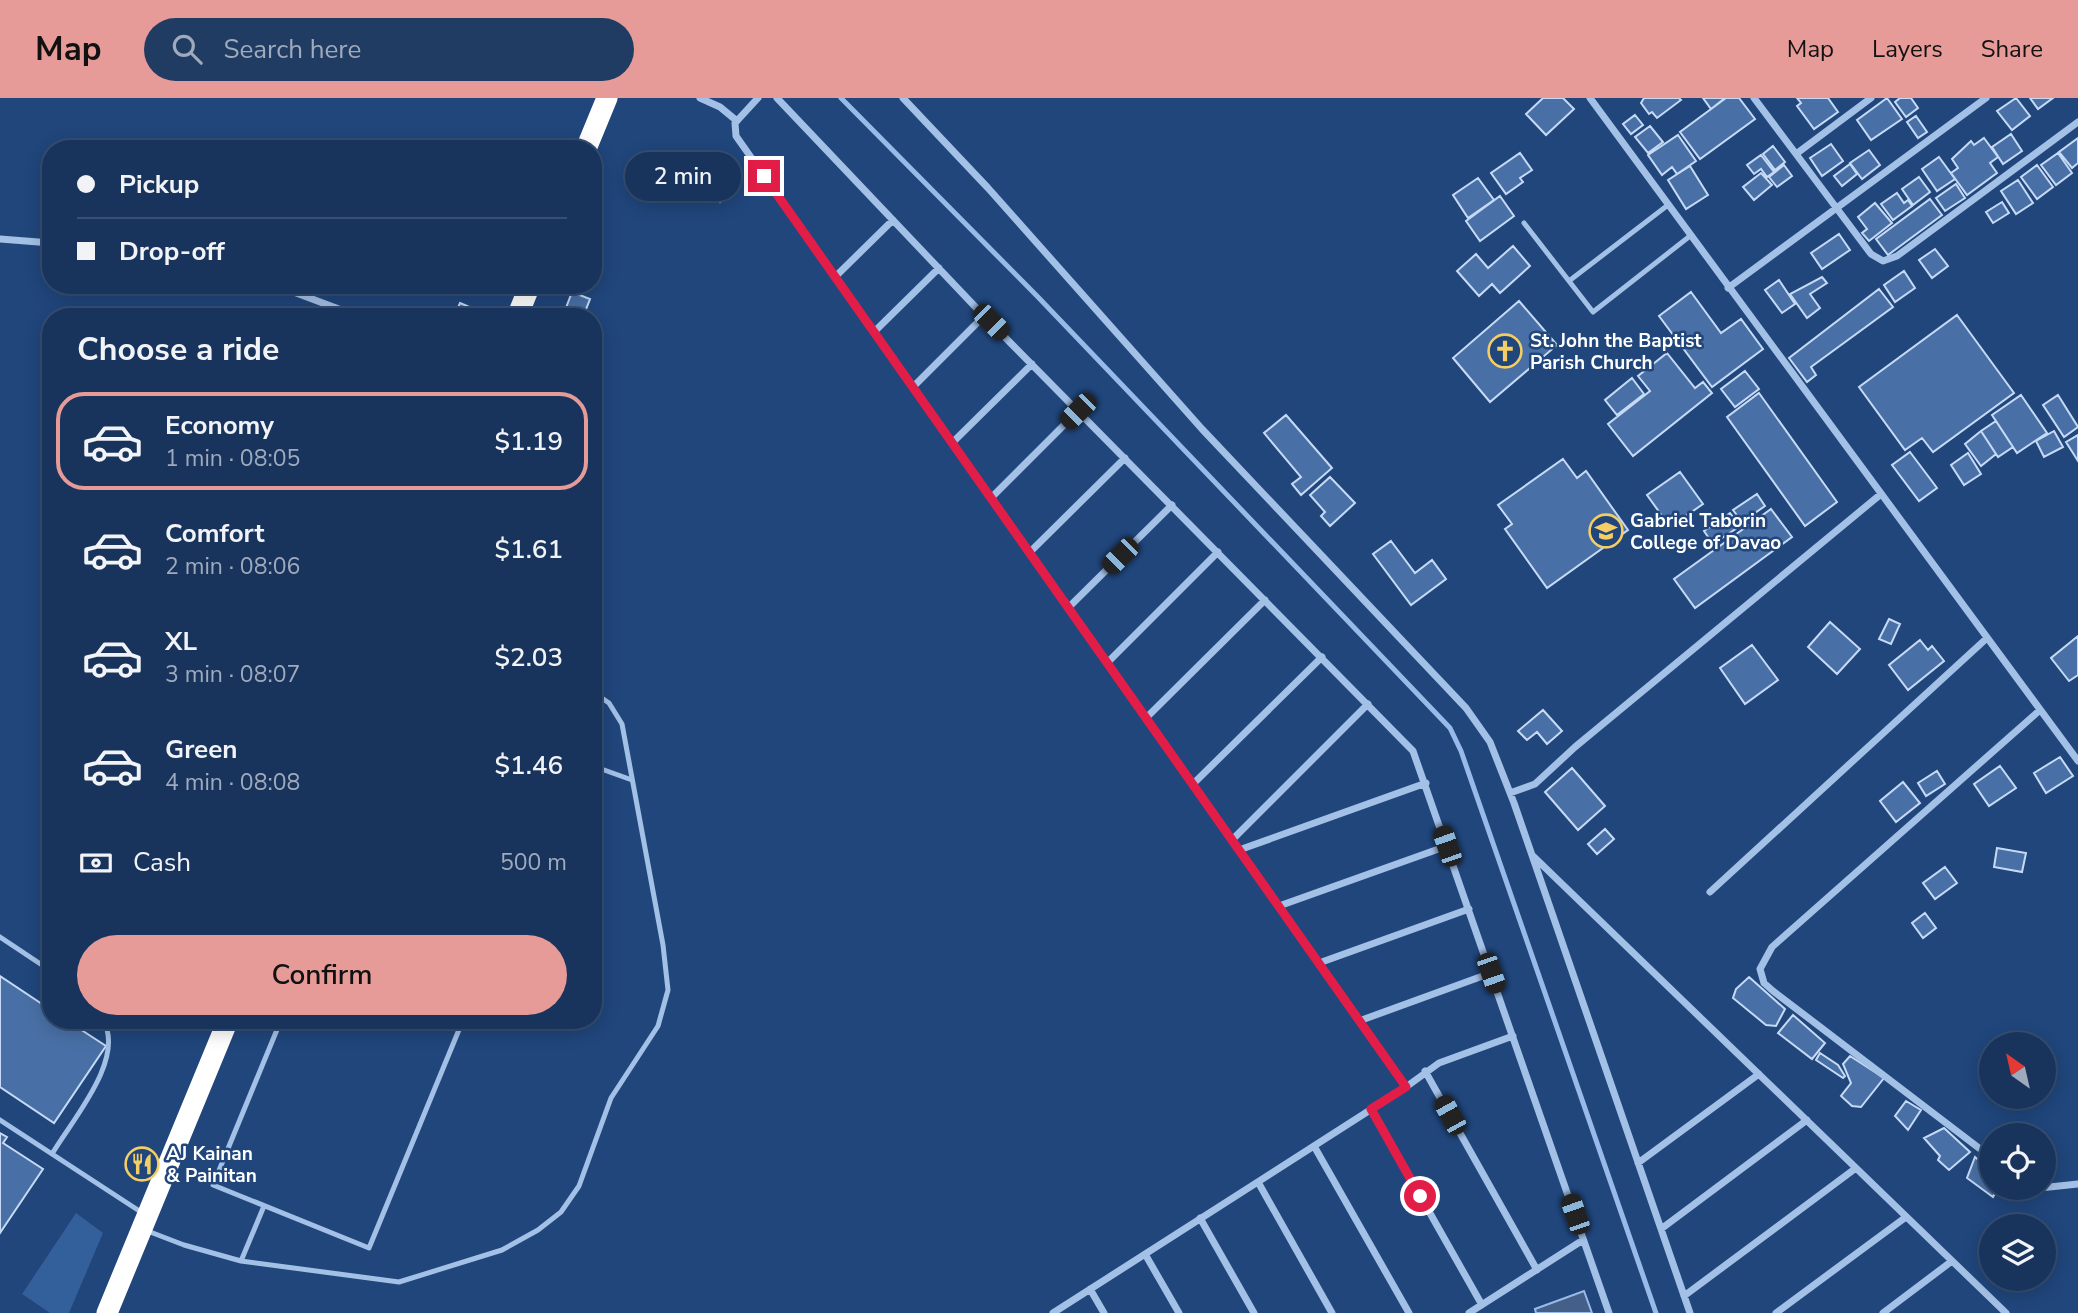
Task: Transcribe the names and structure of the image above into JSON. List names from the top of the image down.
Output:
{
  "places": {
    "church": ["St. John the Baptist Parish Church"],
    "school or university": ["Gabriel Taborin College of Davao"],
    "restaurant": ["AJ Kainan & Painitan"]
  },
  "north": "top left",
  "page": {
    "header": "Map",
    "search": "Search here",
    "nav": ["Map", "Layers", "Share"],
    "banner": ["Pickup", "Drop-off"],
    "bubble": "2 min",
    "heading": "Choose a ride",
    "list": [
      {
        "name": "Economy",
        "note": "1 min · 08:05",
        "value": "$1.19"
      },
      {
        "name": "Comfort",
        "note": "2 min · 08:06",
        "value": "$1.61"
      },
      {
        "name": "XL",
        "note": "3 min · 08:07",
        "value": "$2.03"
      },
      {
        "name": "Green",
        "note": "4 min · 08:08",
        "value": "$1.46"
      }
    ],
    "pay": ["Cash", "500 m"],
    "buttons": "Confirm"
  }
}
